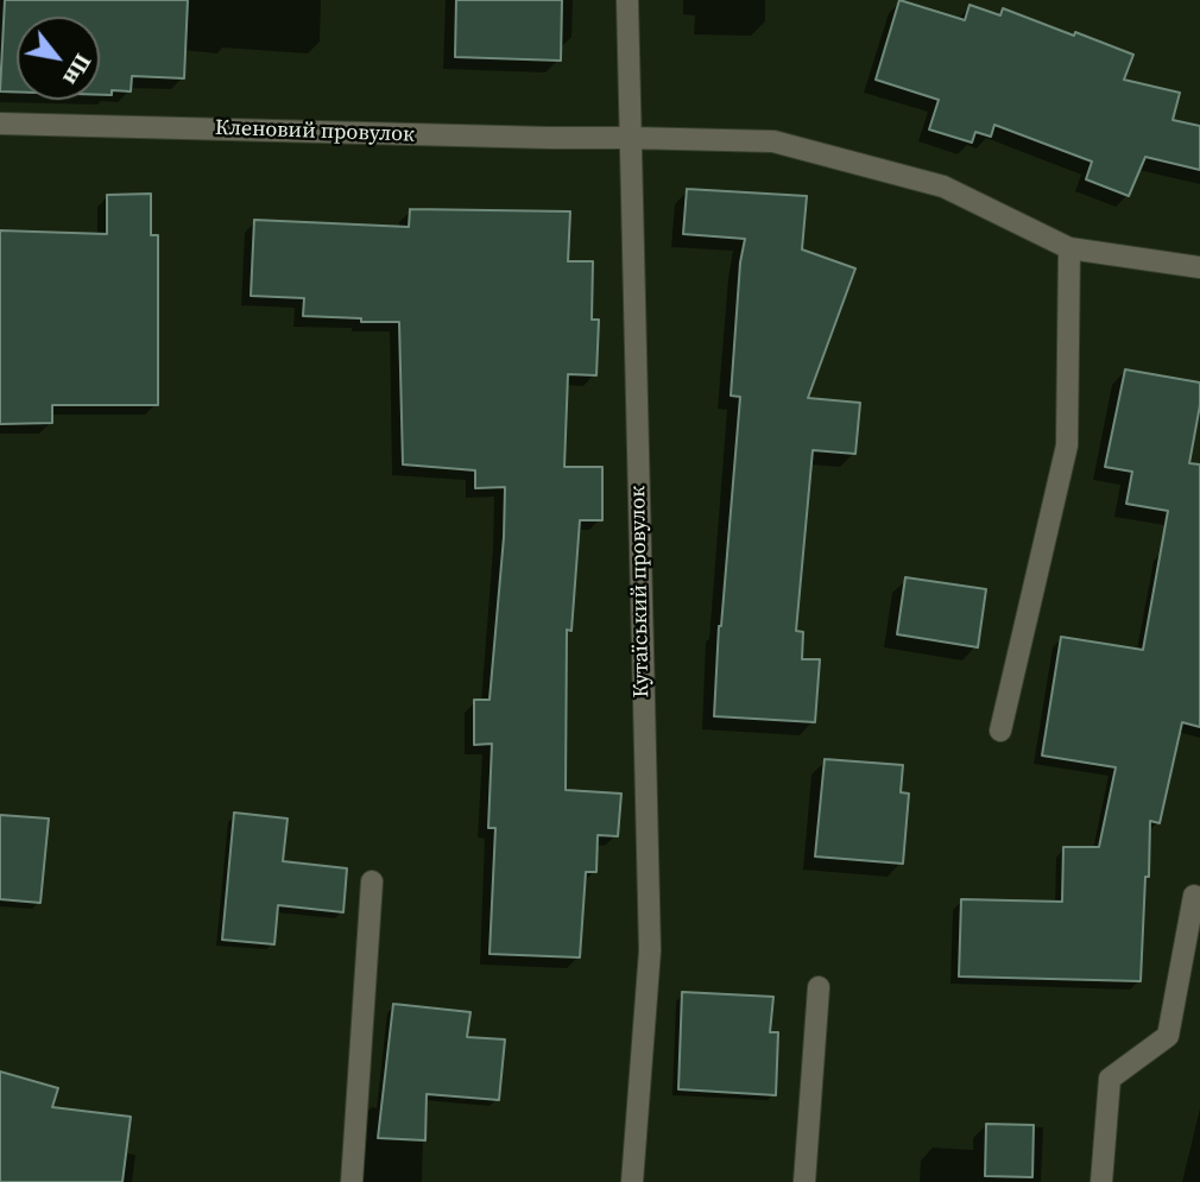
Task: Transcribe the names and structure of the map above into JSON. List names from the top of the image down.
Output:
{
  "streets": {
    "street": ["Кленовий провулок", "Кутаїський провулок"]
  },
  "crossings": [
    ["Кленовий провулок", "Кутаїський провулок"]
  ],
  "north": "bottom right"
}
